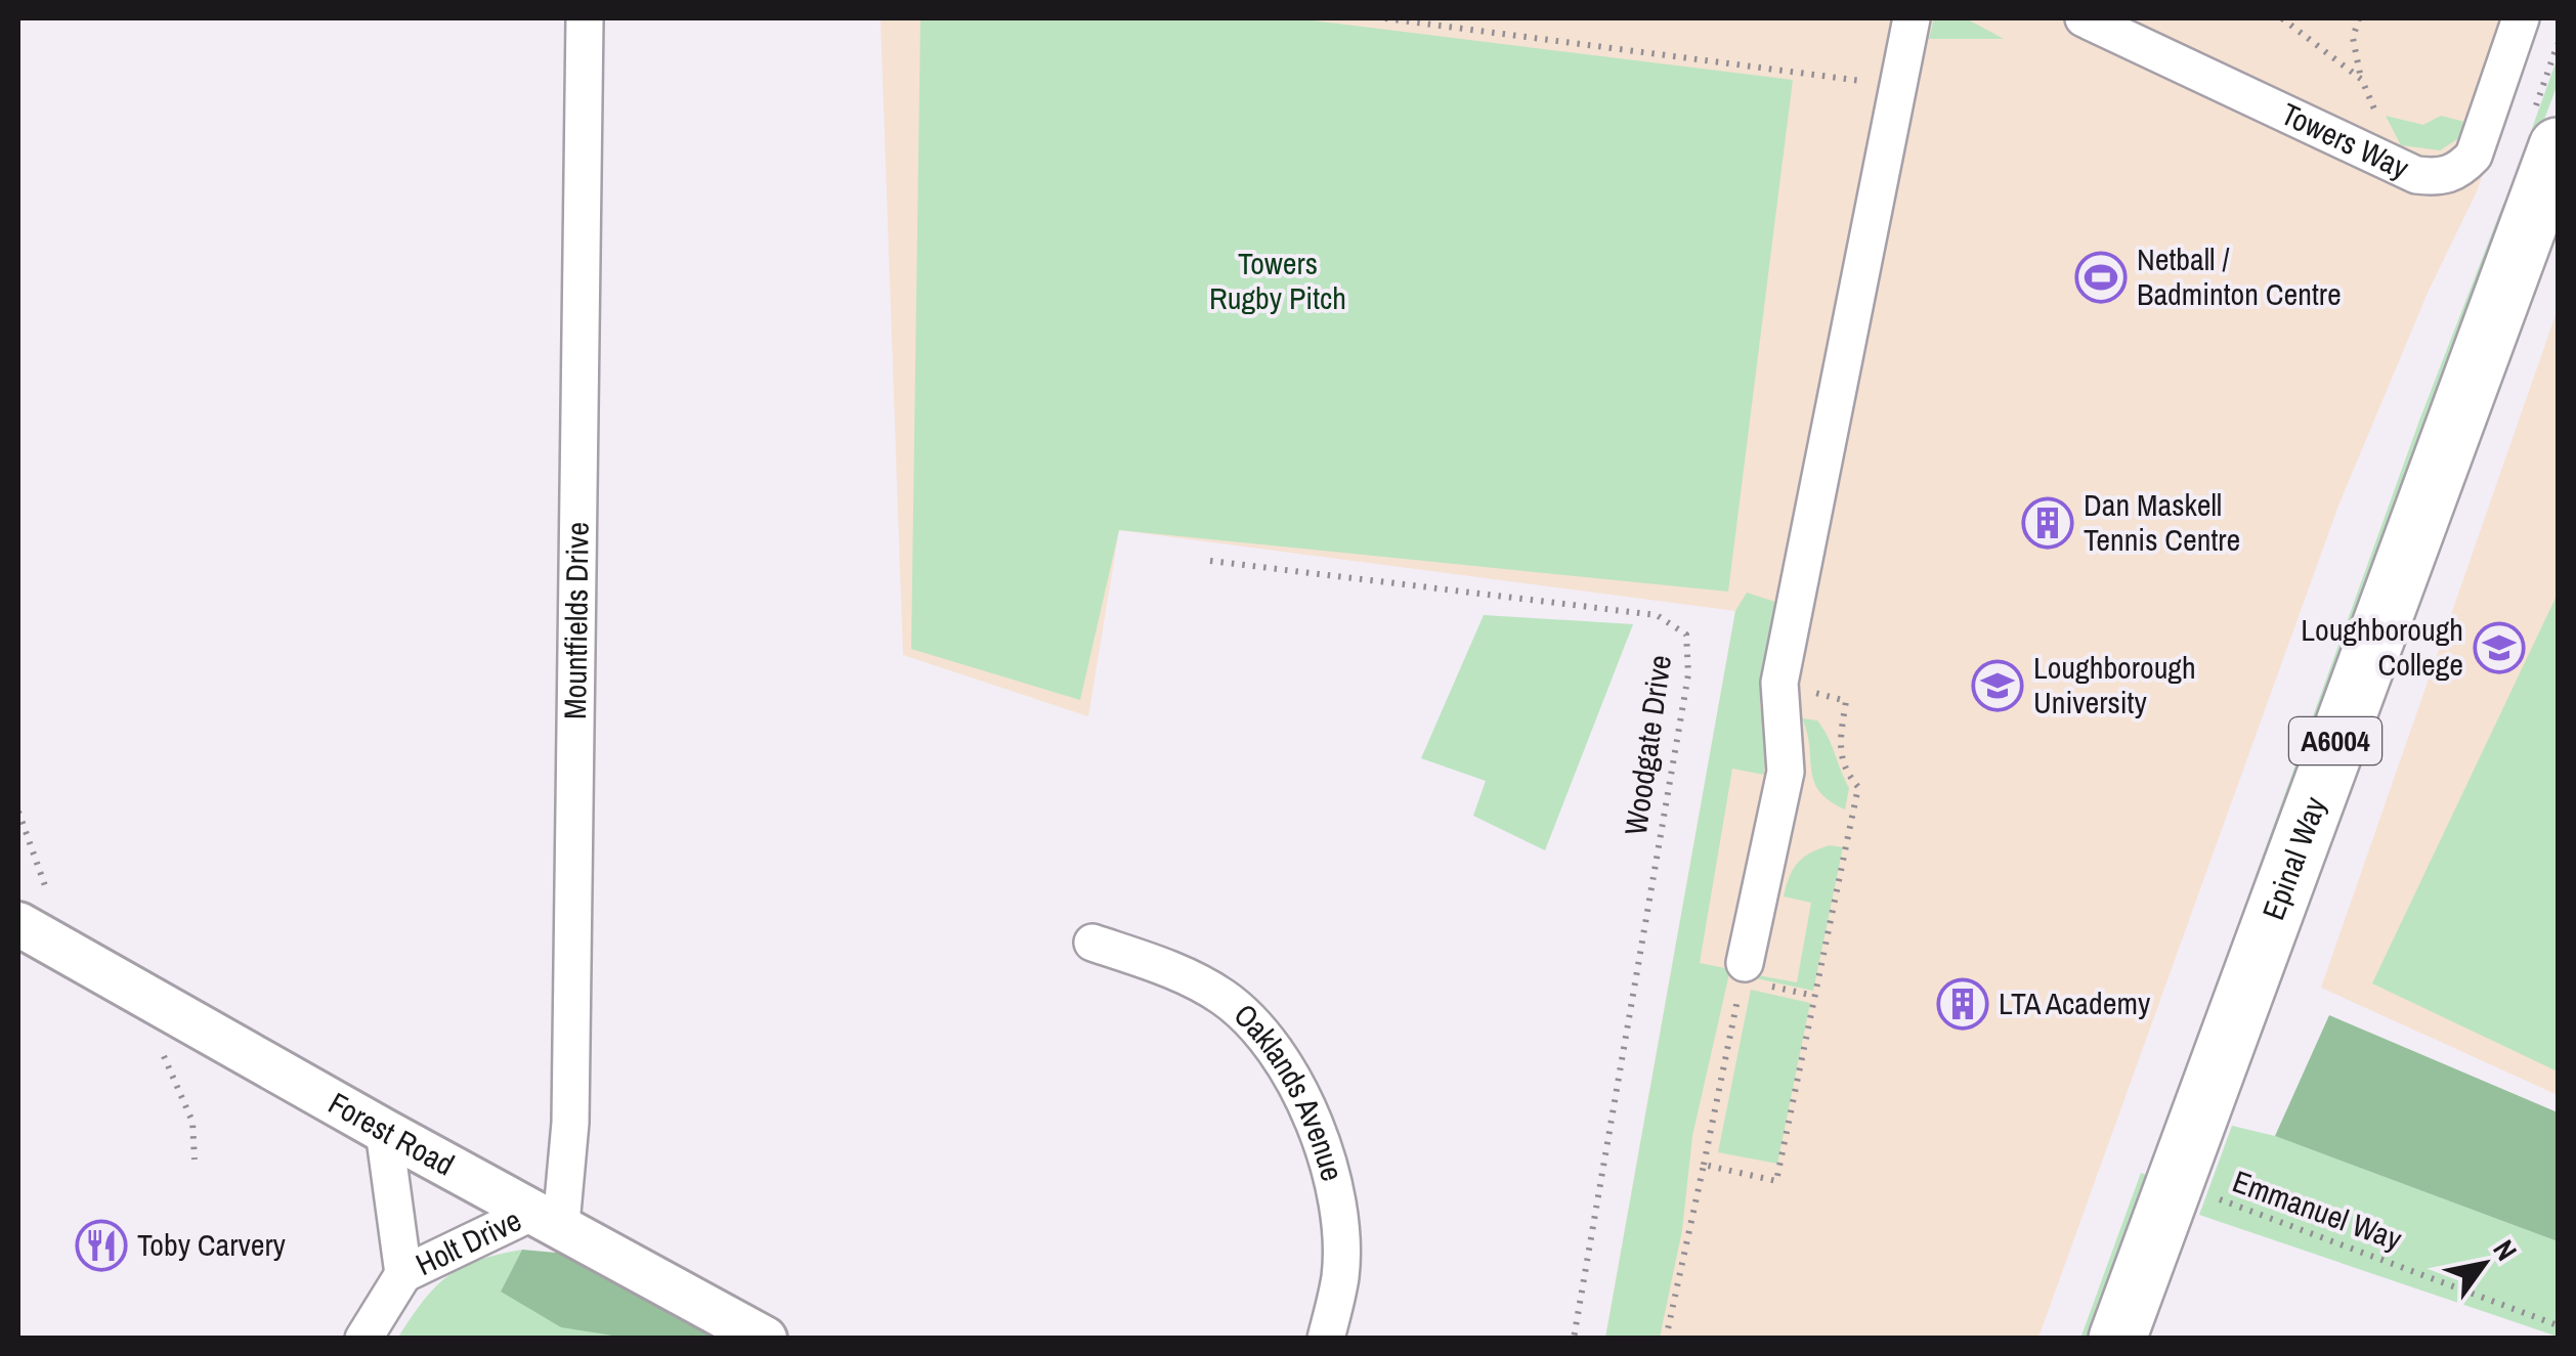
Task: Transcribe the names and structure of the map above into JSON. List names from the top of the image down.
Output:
{
  "streets": {
    "main road": ["A6004", "Epinal Way"],
    "street": [
      "Towers Way",
      "Mountfields Drive",
      "Oaklands Avenue",
      "Forest Road",
      "Holt Drive"
    ],
    "path": ["Woodgate Drive", "Emmanuel Way"]
  },
  "crossings": [
    ["Mountfields Drive", "Forest Road"],
    ["Mountfields Drive", "Holt Drive"],
    ["Epinal Way", "Emmanuel Way"],
    ["Forest Road", "Holt Drive"]
  ],
  "parks": ["Towers Rugby Pitch"],
  "places": {
    "sports": ["Netball / Badminton Centre"],
    "building": ["Dan Maskell Tennis Centre", "LTA Academy"],
    "school or university": ["Loughborough College", "Loughborough University"],
    "restaurant": ["Toby Carvery"]
  },
  "north": "top right"
}
